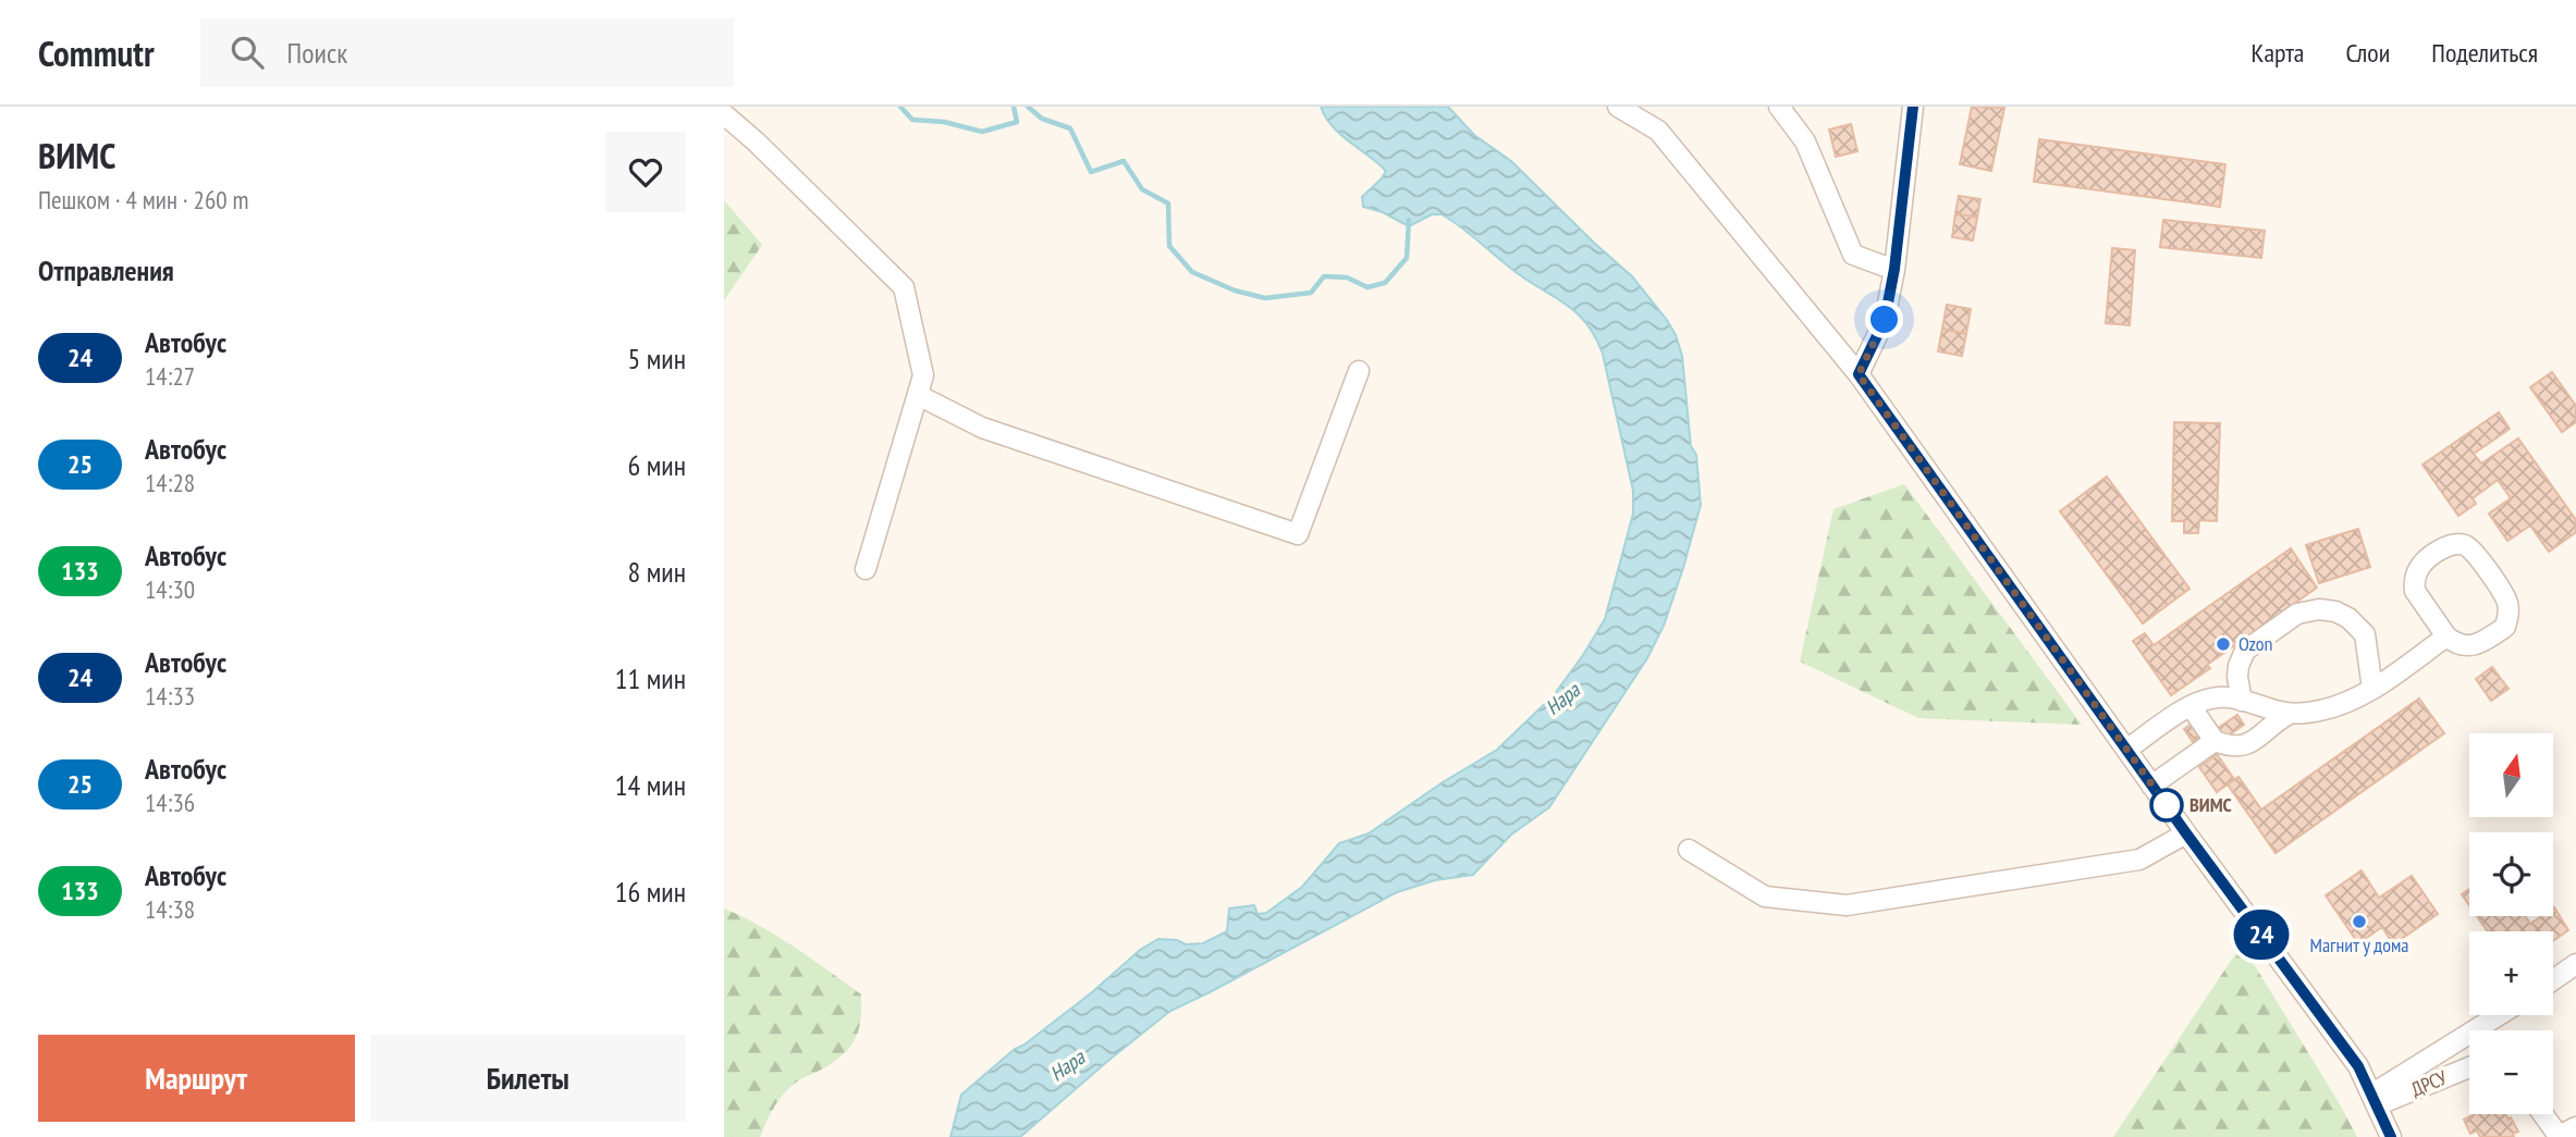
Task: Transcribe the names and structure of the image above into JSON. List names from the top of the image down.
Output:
{
  "streets": {
    "street": ["ДРСУ"]
  },
  "water": ["Нара"],
  "places": ["Ozon", "ВИМС", "Магнит у дома"],
  "lines": ["bus line 24"],
  "north": "top",
  "page": {
    "header": "Commutr",
    "search": "Поиск",
    "nav": ["Карта", "Слои", "Поделиться"],
    "heading": [
      ["ВИМС", "Пешком · 4 мин · 260 m"],
      "Отправления"
    ],
    "on_map": "24",
    "list": [
      {
        "mark": "24",
        "name": "Автобус",
        "note": "14:27",
        "value": "5 мин"
      },
      {
        "mark": "25",
        "name": "Автобус",
        "note": "14:28",
        "value": "6 мин"
      },
      {
        "mark": "133",
        "name": "Автобус",
        "note": "14:30",
        "value": "8 мин"
      },
      {
        "mark": "24",
        "name": "Автобус",
        "note": "14:33",
        "value": "11 мин"
      },
      {
        "mark": "25",
        "name": "Автобус",
        "note": "14:36",
        "value": "14 мин"
      },
      {
        "mark": "133",
        "name": "Автобус",
        "note": "14:38",
        "value": "16 мин"
      }
    ],
    "map_buttons": ["+", "−"],
    "buttons": ["Маршрут", "Билеты"]
  }
}
